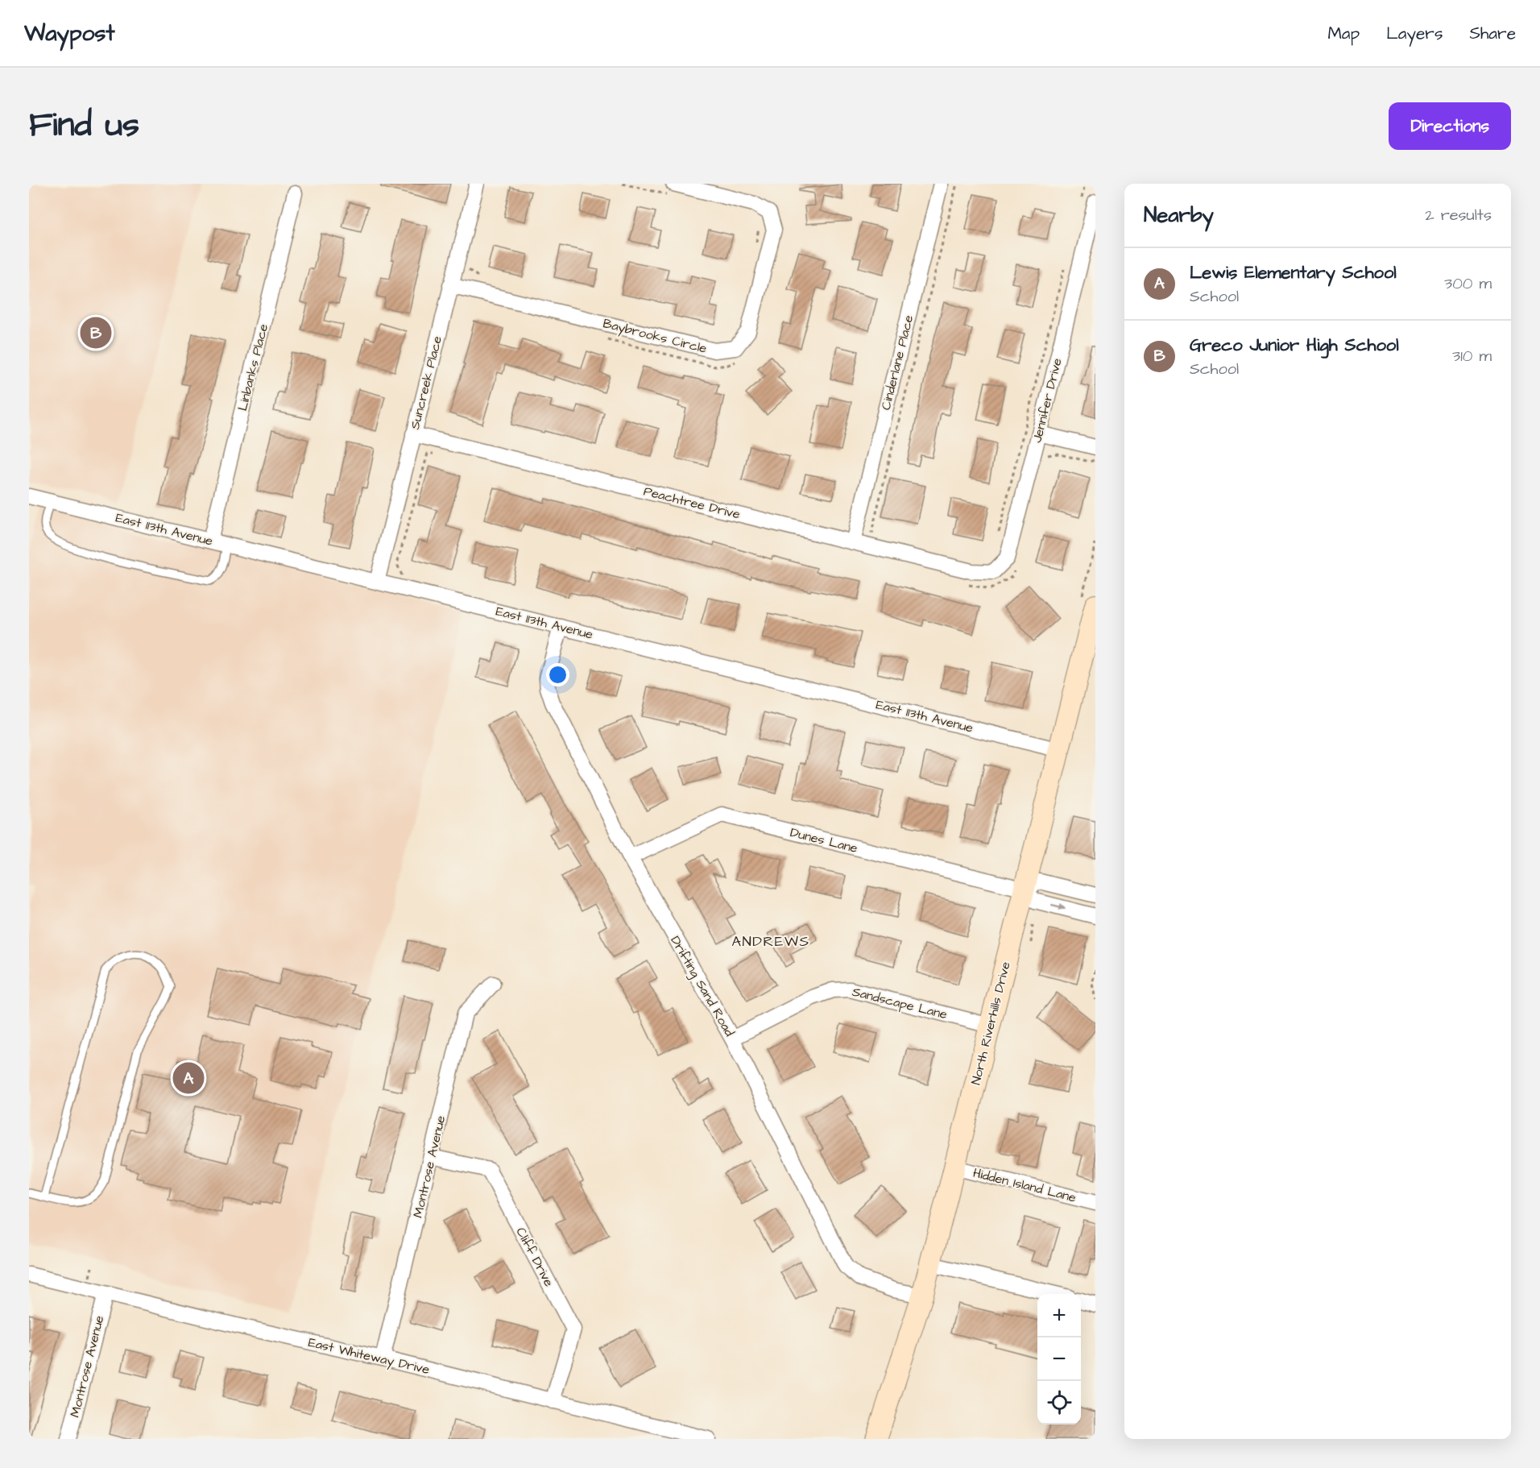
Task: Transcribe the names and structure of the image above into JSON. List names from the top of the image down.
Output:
{
  "streets": {
    "street": [
      "Baybrooks Circle",
      "Cinderlane Place",
      "Linbanks Place",
      "Suncreek Place",
      "Jennifer Drive",
      "Peachtree Drive",
      "East 113th Avenue",
      "Dunes Lane",
      "Drifting Sand Road",
      "Sandscape Lane",
      "North Riverhills Drive",
      "Montrose Avenue",
      "Hidden Island Lane",
      "Cliff Drive",
      "East Whiteway Drive"
    ]
  },
  "crossings": [
    ["Baybrooks Circle", "Suncreek Place"],
    ["Cinderlane Place", "Peachtree Drive"],
    ["Linbanks Place", "East 113th Avenue"],
    ["Suncreek Place", "Peachtree Drive"],
    ["Suncreek Place", "East 113th Avenue"],
    ["Jennifer Drive", "Peachtree Drive"],
    ["East 113th Avenue", "Drifting Sand Road"],
    ["East 113th Avenue", "North Riverhills Drive"],
    ["Dunes Lane", "Drifting Sand Road"],
    ["Dunes Lane", "North Riverhills Drive"],
    ["Drifting Sand Road", "Sandscape Lane"],
    ["Drifting Sand Road", "North Riverhills Drive"],
    ["Sandscape Lane", "North Riverhills Drive"],
    ["North Riverhills Drive", "Hidden Island Lane"],
    ["Montrose Avenue", "Cliff Drive"],
    ["Montrose Avenue", "East Whiteway Drive"],
    ["Cliff Drive", "East Whiteway Drive"]
  ],
  "districts": ["ANDREWS"],
  "page": {
    "header": "Waypost",
    "nav": ["Map", "Layers", "Share"],
    "title": "Find us",
    "buttons": "Directions",
    "heading": ["Nearby", "2 results"],
    "list": [
      {
        "mark": "A",
        "name": "Lewis Elementary School",
        "note": "School",
        "value": "300 m"
      },
      {
        "mark": "B",
        "name": "Greco Junior High School",
        "note": "School",
        "value": "310 m"
      }
    ],
    "pins": ["B", "A"],
    "map_buttons": ["+", "−"]
  }
}
